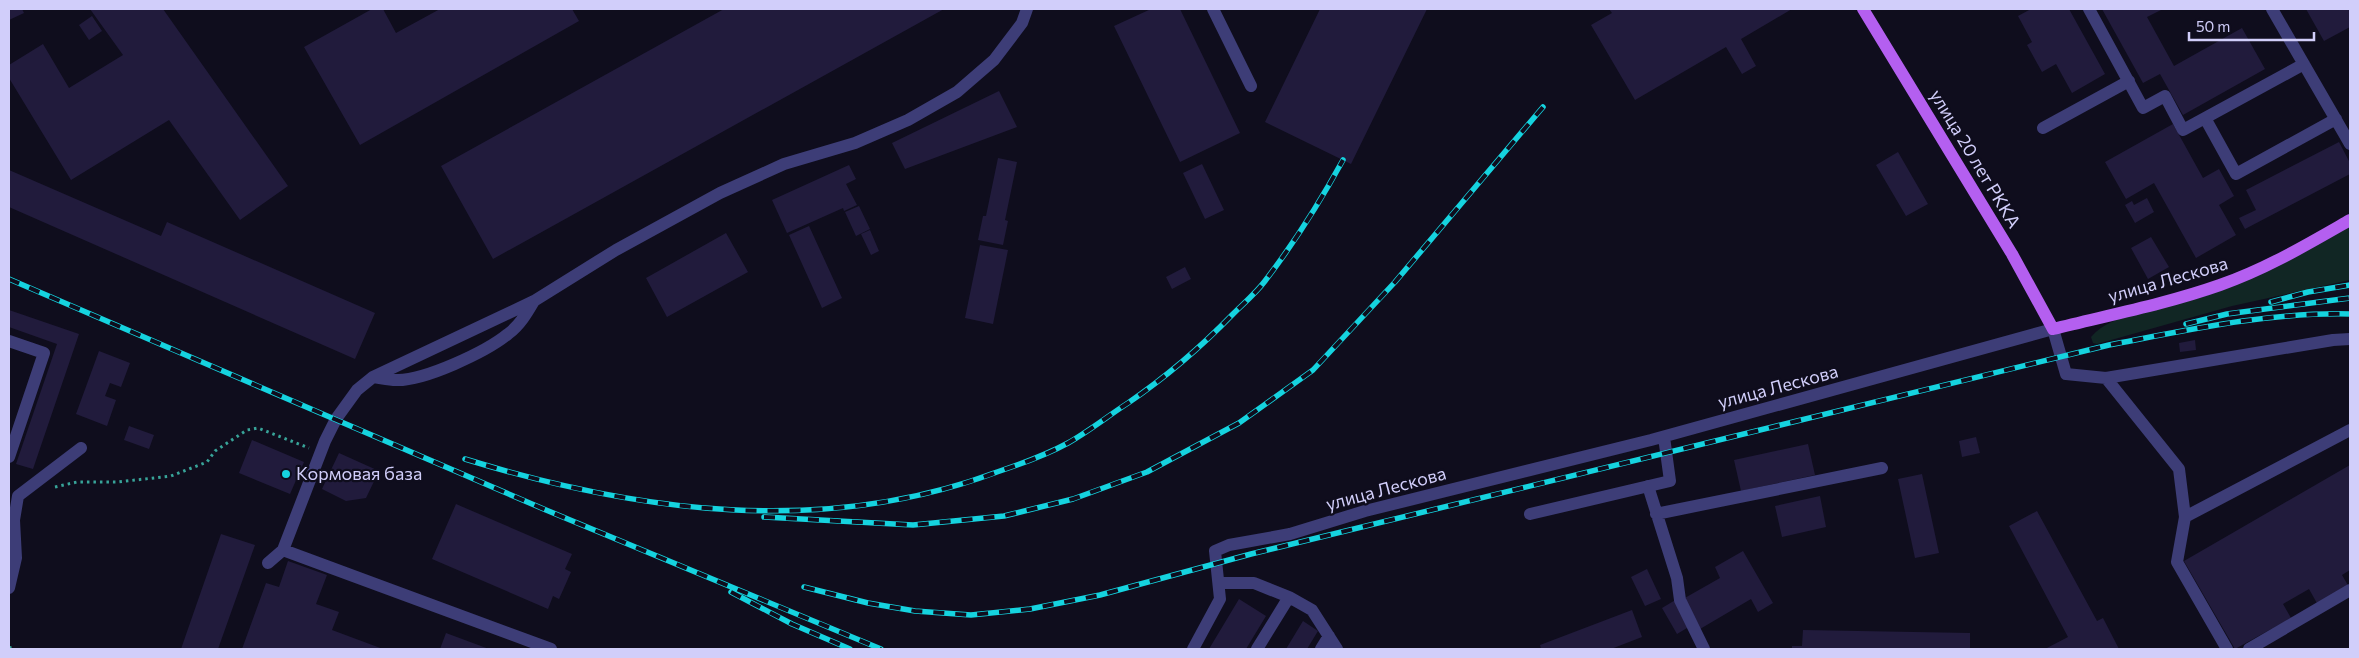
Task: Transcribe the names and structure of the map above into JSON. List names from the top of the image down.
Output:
{
  "streets": {
    "main road": ["улица 20 лет РККА", "улица Лескова"]
  },
  "crossings": [
    ["улица 20 лет РККА", "улица Лескова"]
  ],
  "places": ["Кормовая база"],
  "scale_bar": "50 m"
}
